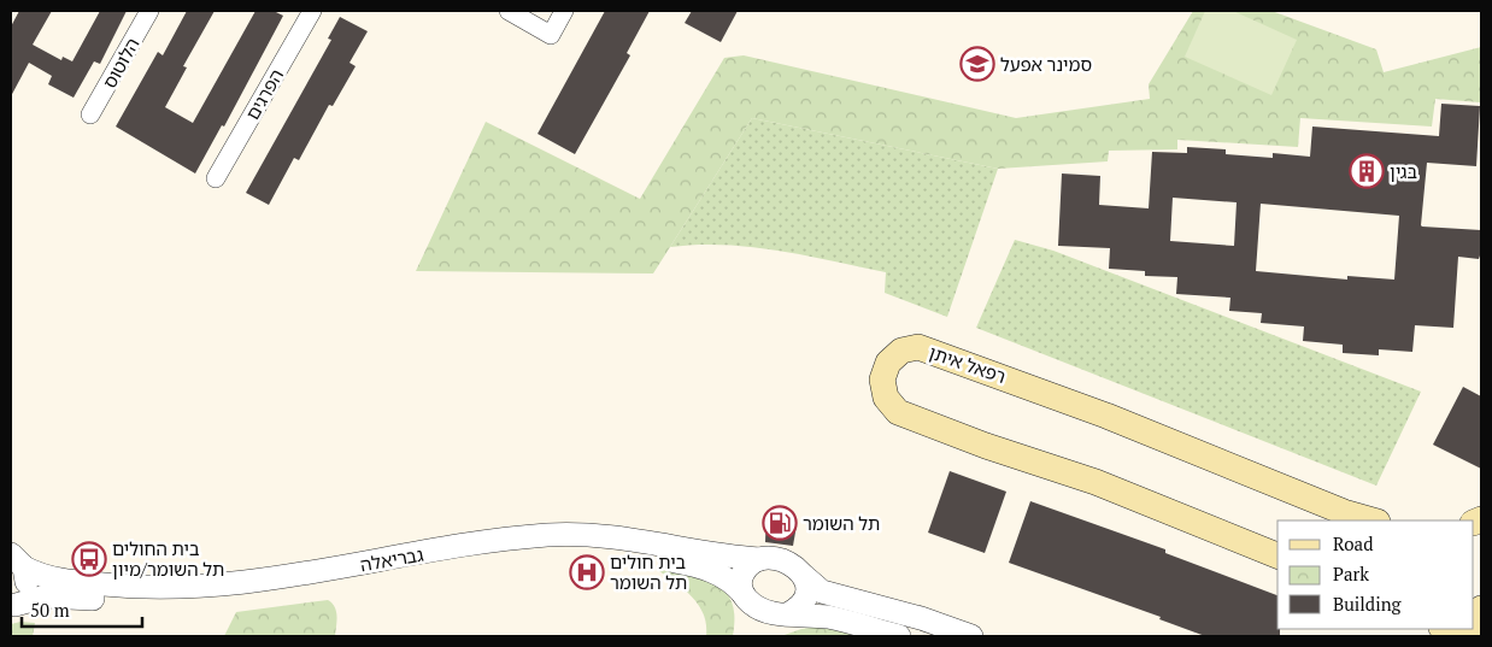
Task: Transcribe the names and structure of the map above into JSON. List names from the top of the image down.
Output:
{
  "streets": {
    "main road": ["רפאל איתן"],
    "street": ["הלוטוס", "הפרגים", "גבריאלה"]
  },
  "places": {
    "school or university": ["סמינר אפעל"],
    "building": ["בגין"],
    "fuel station": ["תל השומר"],
    "bus stop": ["בית החולים תל השומר/מיון"],
    "hospital": ["בית חולים תל השומר"]
  },
  "legend": ["Road", "Park", "Building"],
  "scale_bar": "50 m"
}
